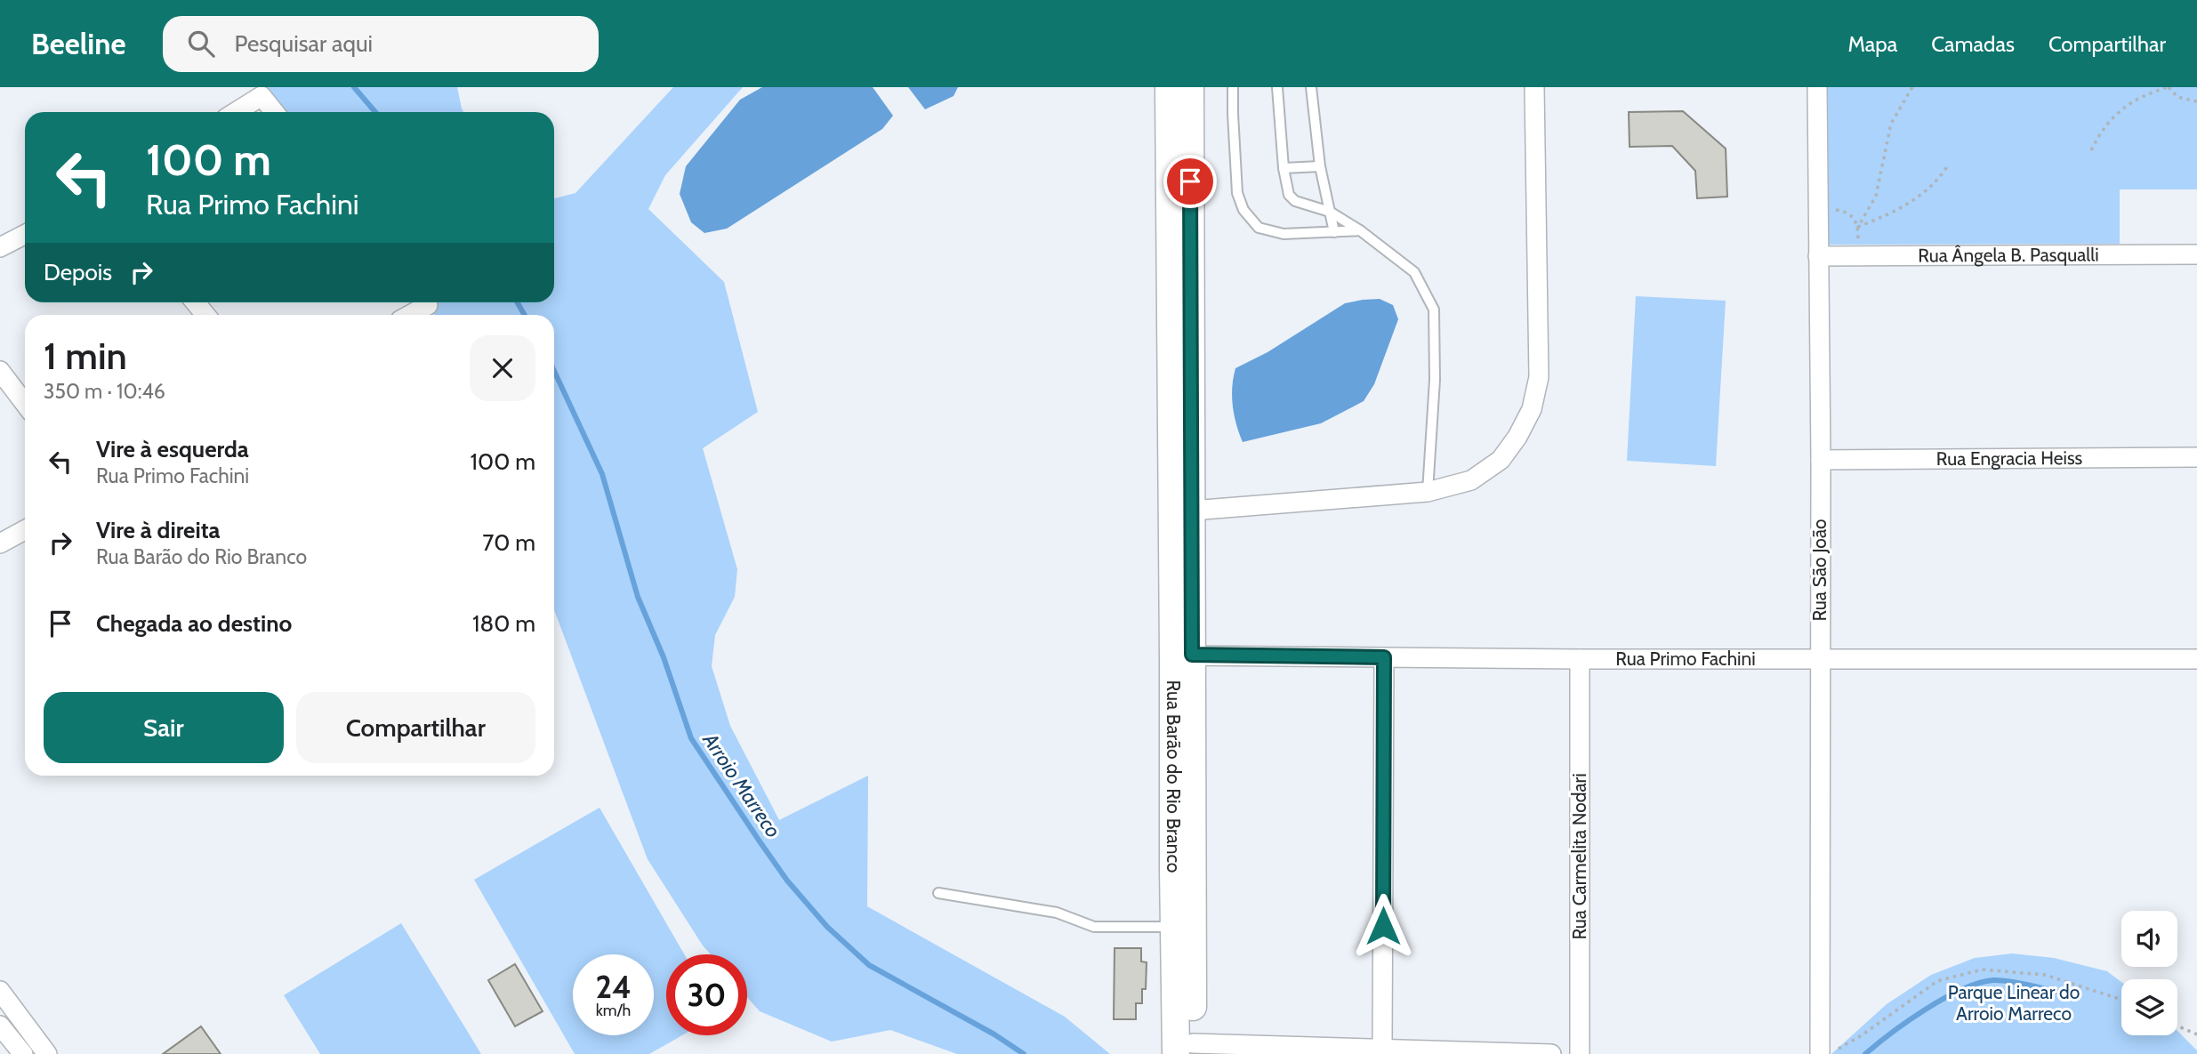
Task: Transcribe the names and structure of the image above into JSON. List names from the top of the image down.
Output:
{
  "streets": {
    "main road": ["Rua Barão do Rio Branco"],
    "street": [
      "Rua Ângela B. Pasqualli",
      "Rua Engracia Heiss",
      "Rua São João",
      "Rua Primo Fachini",
      "Rua Carmelita Nodari"
    ]
  },
  "crossings": [
    ["Rua Ângela B. Pasqualli", "Rua São João"],
    ["Rua Engracia Heiss", "Rua São João"],
    ["Rua São João", "Rua Primo Fachini"],
    ["Rua Primo Fachini", "Rua Barão do Rio Branco"],
    ["Rua Primo Fachini", "Rua Carmelita Nodari"]
  ],
  "water": ["Arroio Marreco"],
  "parks": ["Parque Linear do Arroio Marreco"],
  "page": {
    "header": "Beeline",
    "search": "Pesquisar aqui",
    "nav": ["Mapa", "Camadas", "Compartilhar"],
    "turn": ["100 m", "Rua Primo Fachini"],
    "then": "Depois",
    "heading": ["1 min", "350 m · 10:46"],
    "list": [
      {
        "name": "Vire à esquerda",
        "note": "Rua Primo Fachini",
        "value": "100 m"
      },
      {
        "name": "Vire à direita",
        "note": "Rua Barão do Rio Branco",
        "value": "70 m"
      },
      {
        "name": "Chegada ao destino",
        "value": "180 m"
      }
    ],
    "buttons": ["Sair", "Compartilhar"],
    "speed": "24 km/h",
    "limit": "30"
  }
}
